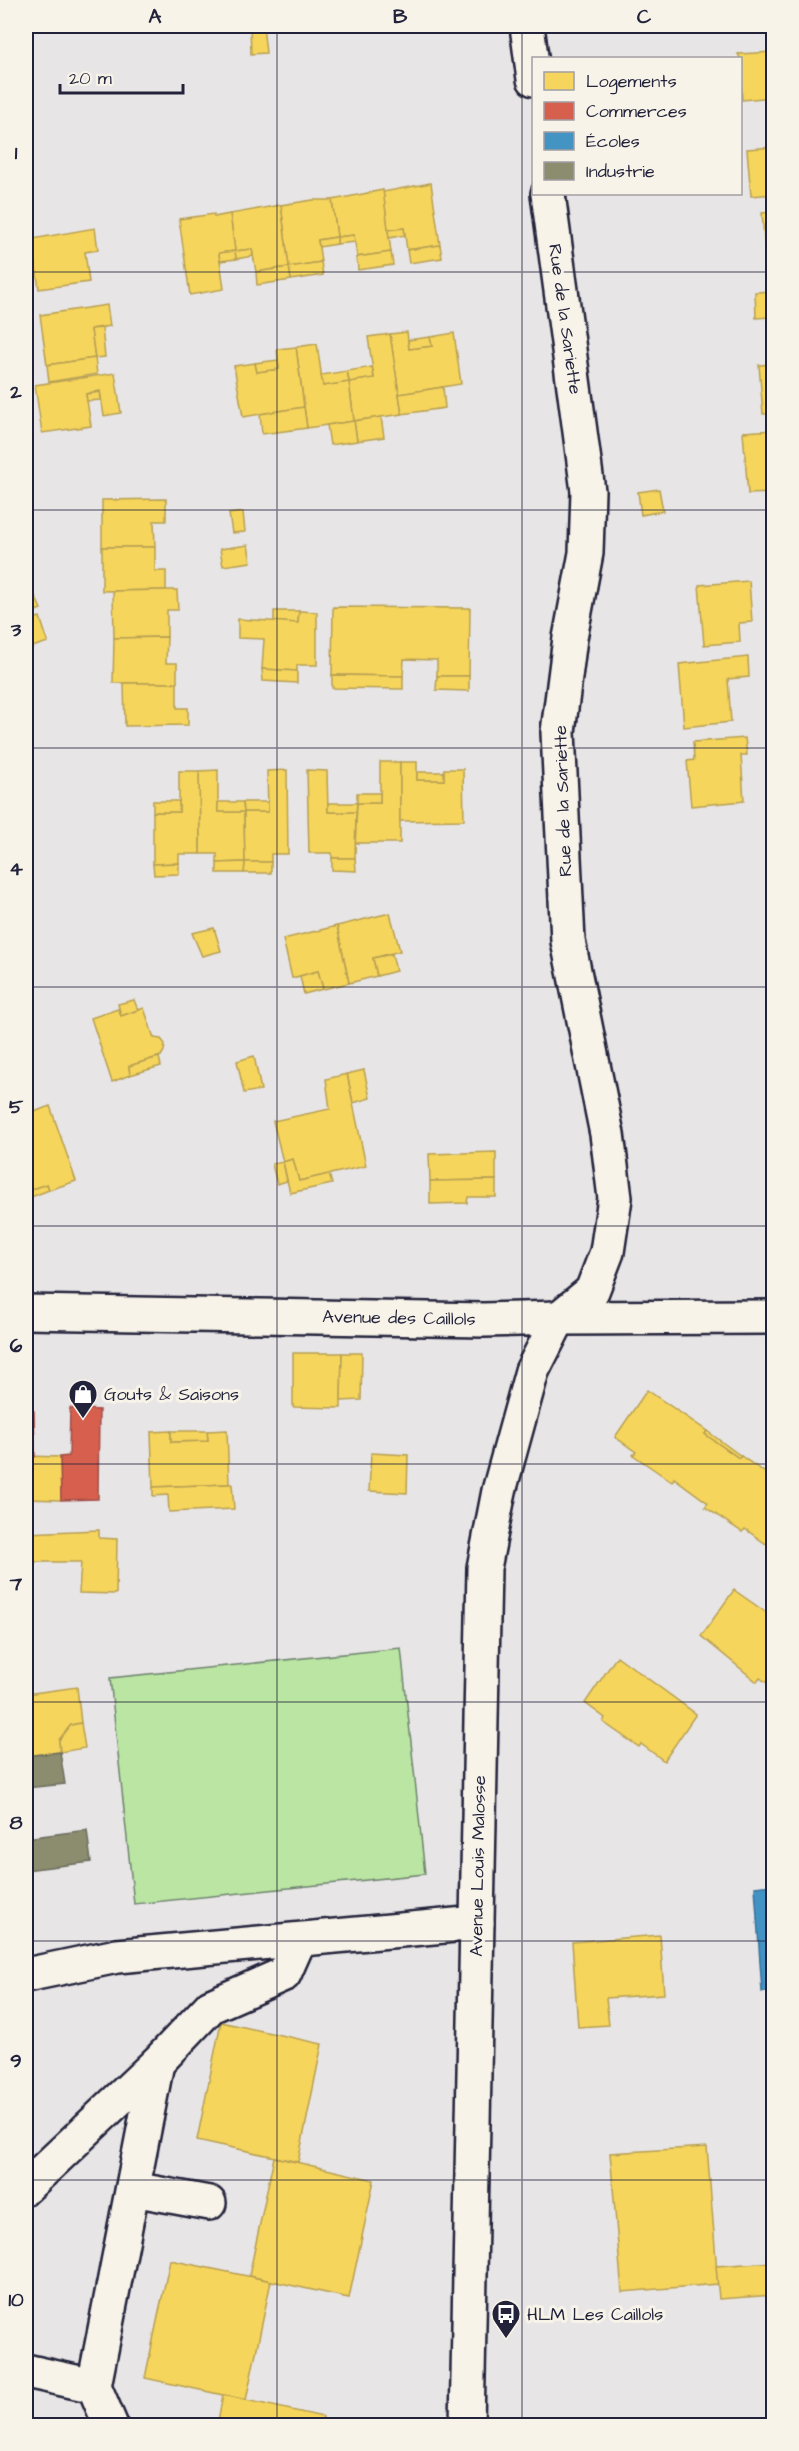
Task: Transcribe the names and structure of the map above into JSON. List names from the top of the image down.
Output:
{
  "streets": {
    "street": ["Rue de la Sariette", "Avenue des Caillols", "Avenue Louis Malosse"]
  },
  "crossings": [
    ["Rue de la Sariette", "Avenue des Caillols"],
    ["Rue de la Sariette", "Avenue Louis Malosse"],
    ["Avenue des Caillols", "Avenue Louis Malosse"]
  ],
  "places": {
    "shop": ["Gouts & Saisons"],
    "bus stop": ["HLM Les Caillols"]
  },
  "legend": [
    "Logements",
    "Commerces",
    "Écoles",
    "Industrie"
  ],
  "scale_bar": "20 m",
  "grid": {
    "columns": ["A", "B", "C"],
    "rows": [
      "1",
      "2",
      "3",
      "4",
      "5",
      "6",
      "7",
      "8",
      "9",
      "10"
    ]
  }
}
